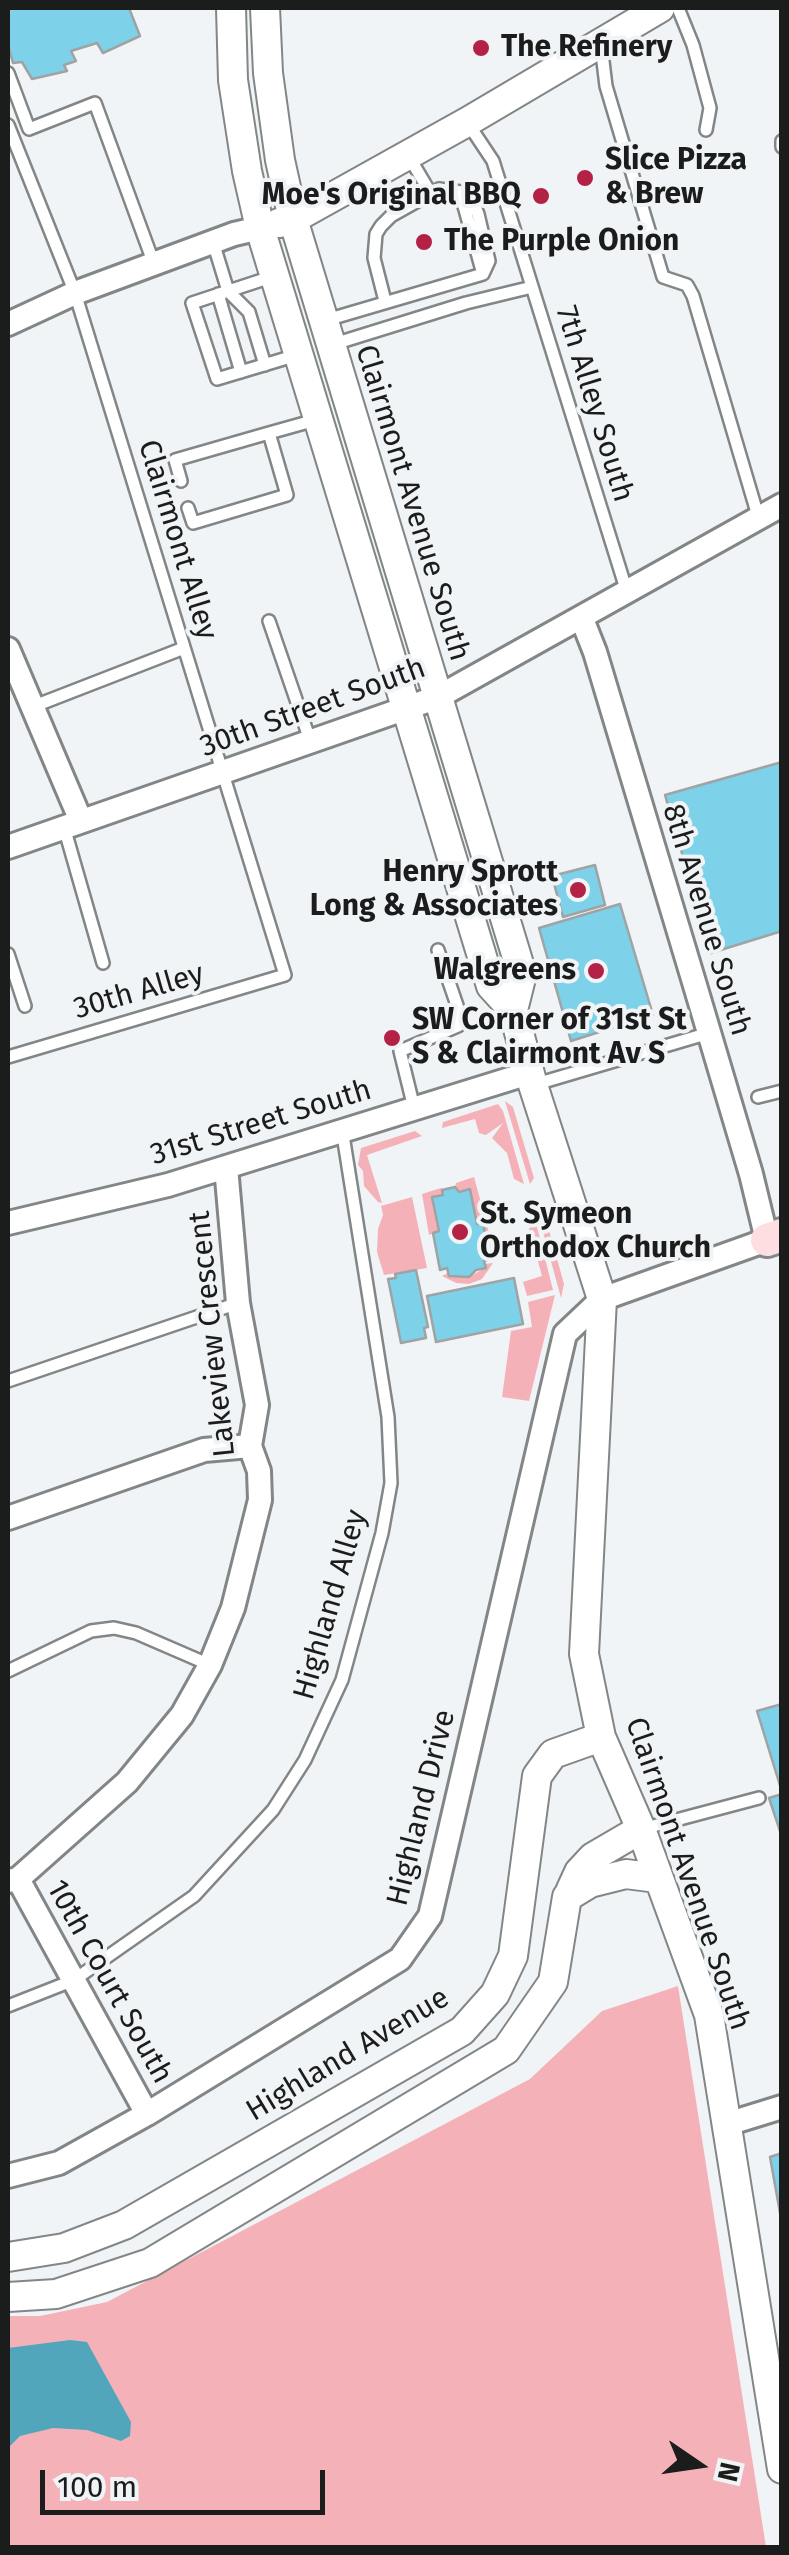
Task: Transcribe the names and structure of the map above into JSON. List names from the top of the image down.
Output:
{
  "streets": {
    "street": [
      "Clairmont Avenue South",
      "30th Street South",
      "8th Avenue South",
      "31st Street South",
      "Lakeview Crescent",
      "Highland Drive",
      "10th Court South",
      "Highland Avenue"
    ],
    "lane": [
      "7th Alley South",
      "Clairmont Alley",
      "30th Alley",
      "Highland Alley"
    ]
  },
  "crossings": [
    ["7th Alley South", "30th Street South"],
    ["Clairmont Avenue South", "30th Street South"],
    ["Clairmont Avenue South", "31st Street South"],
    ["Clairmont Avenue South", "Highland Drive"],
    ["Clairmont Avenue South", "Highland Avenue"],
    ["Clairmont Alley", "30th Street South"],
    ["Clairmont Alley", "30th Alley"],
    ["30th Street South", "8th Avenue South"],
    ["31st Street South", "Lakeview Crescent"],
    ["31st Street South", "Highland Alley"],
    ["Lakeview Crescent", "10th Court South"],
    ["Highland Alley", "10th Court South"],
    ["Highland Drive", "10th Court South"]
  ],
  "places": [
    "The Refinery",
    "Slice Pizza & Brew",
    "Moe's Original BBQ",
    "The Purple Onion",
    "Henry Sprott Long & Associates",
    "Walgreens",
    "SW Corner of 31st St S & Clairmont Av S",
    "St. Symeon Orthodox Church"
  ],
  "scale_bar": "100 m",
  "north": "right"
}
